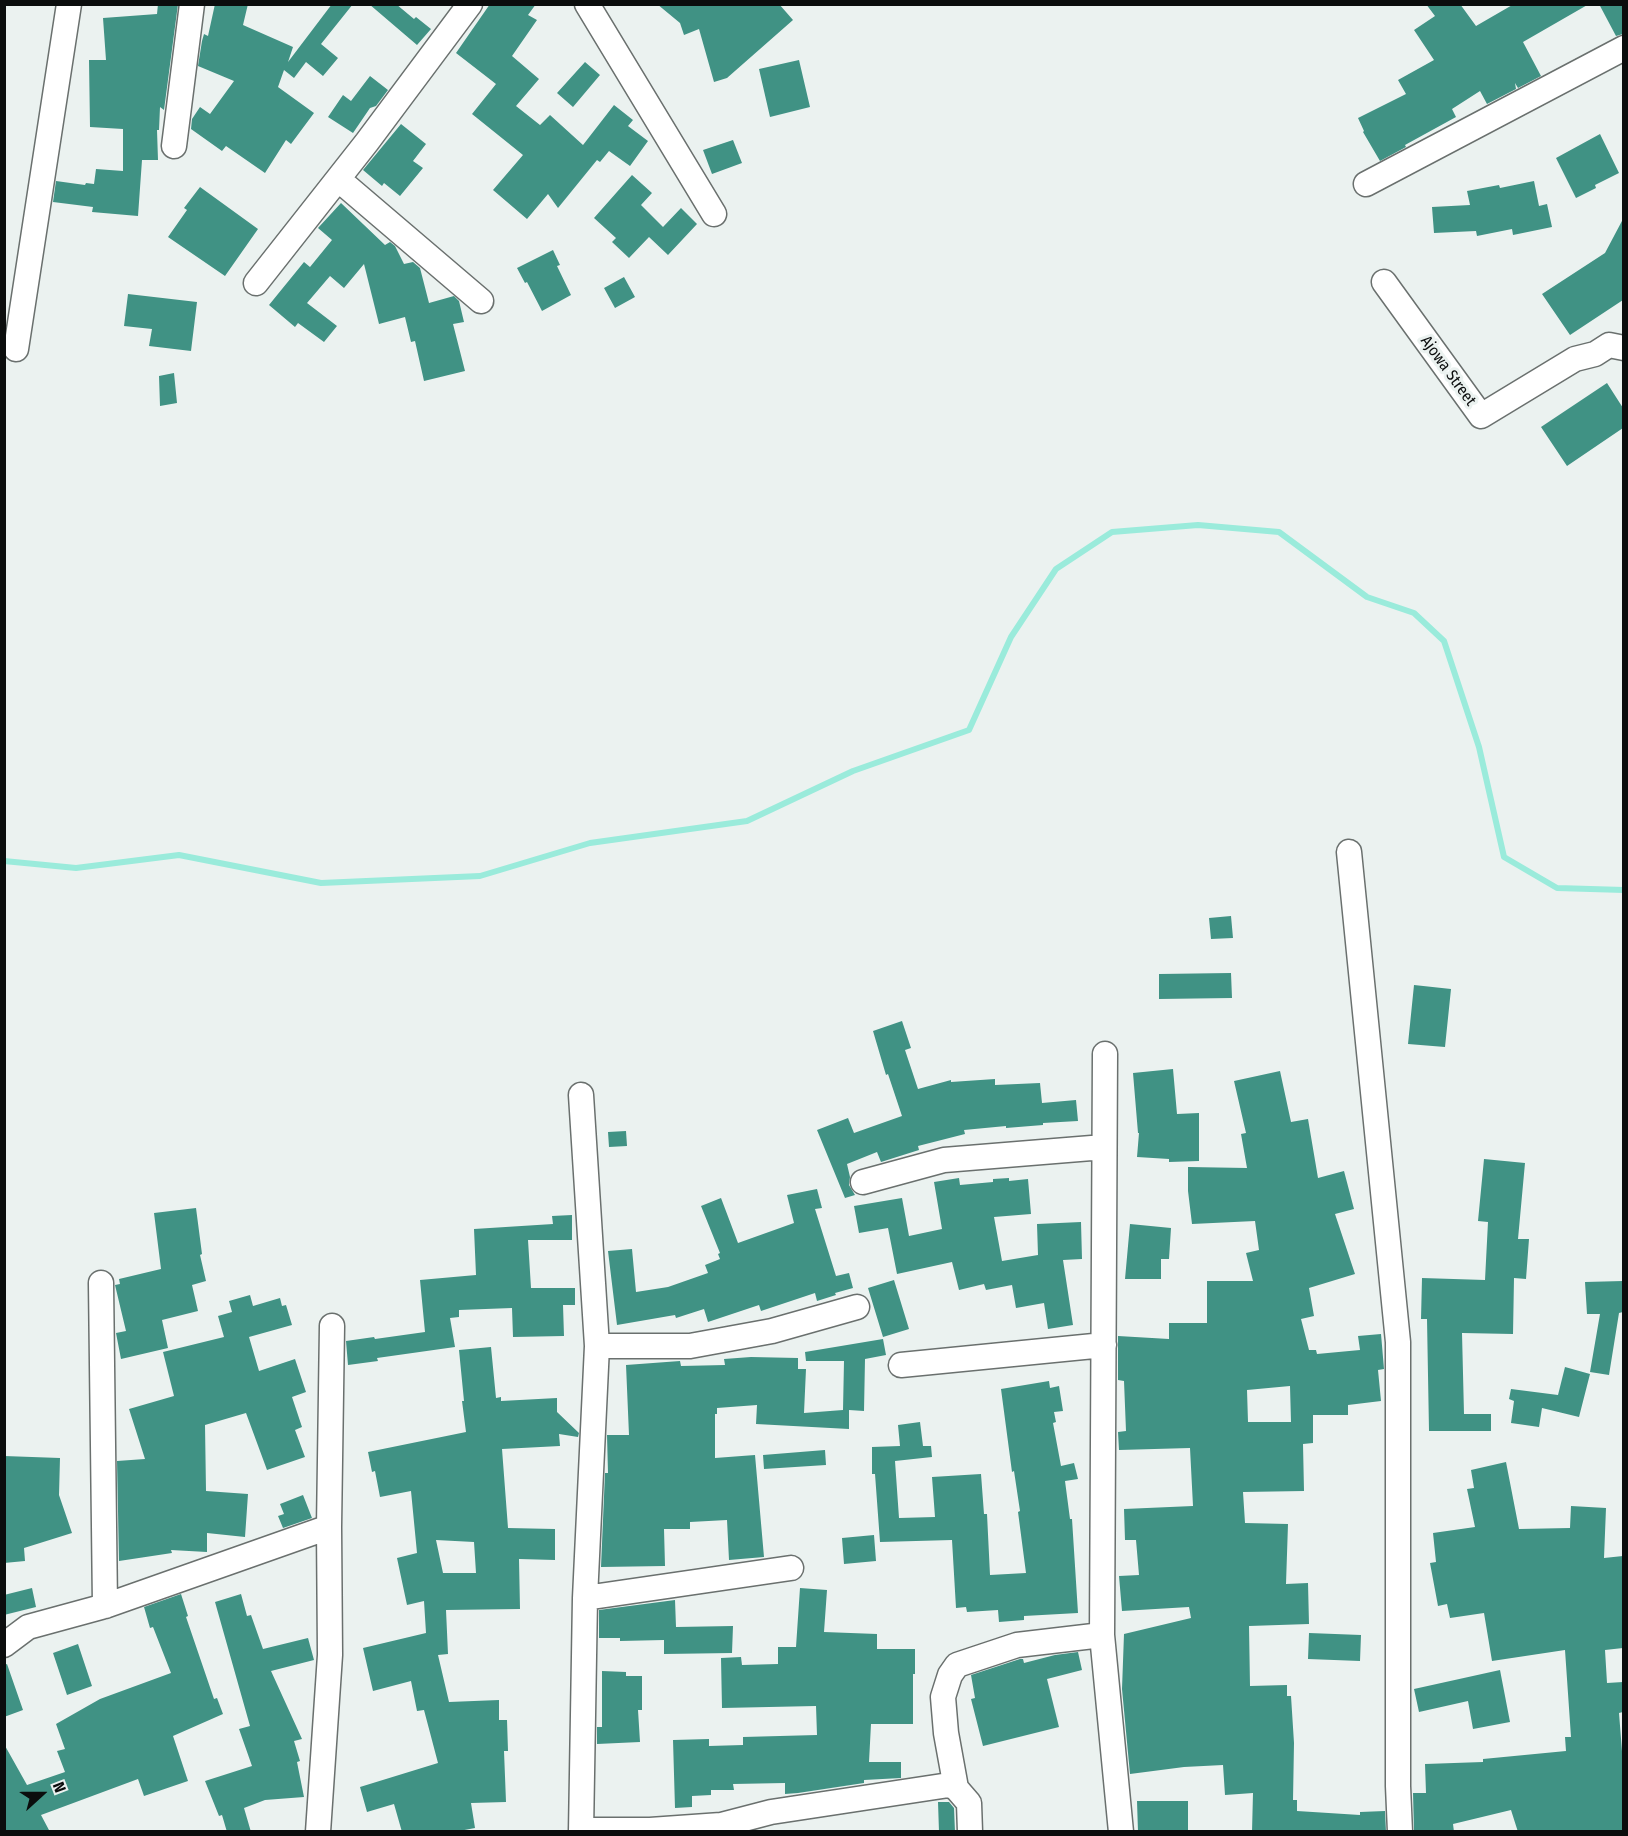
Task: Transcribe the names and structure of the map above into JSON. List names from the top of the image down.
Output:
{
  "streets": {
    "street": ["Ajowa Street"]
  },
  "north": "right"
}
